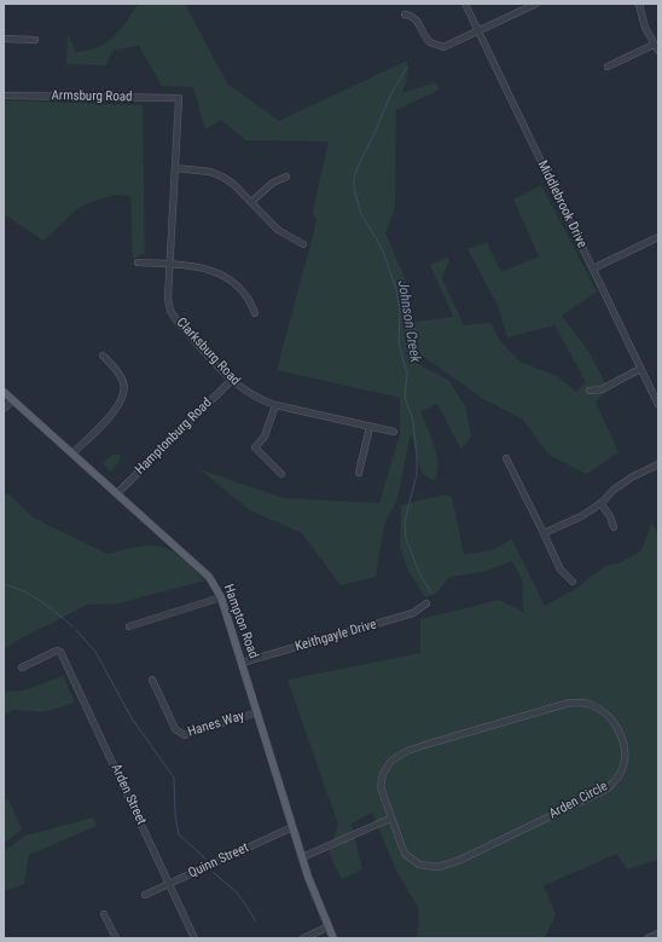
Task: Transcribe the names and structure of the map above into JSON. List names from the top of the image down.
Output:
{
  "streets": {
    "main road": ["Hampton Road"],
    "street": [
      "Armsburg Road",
      "Middlebrook Drive",
      "Clarksburg Road",
      "Hamptonburg Road",
      "Keithgayle Drive",
      "Hanes Way",
      "Arden Street",
      "Arden Circle",
      "Quinn Street"
    ]
  },
  "crossings": [
    ["Armsburg Road", "Clarksburg Road"],
    ["Clarksburg Road", "Hamptonburg Road"],
    ["Hamptonburg Road", "Hampton Road"],
    ["Hampton Road", "Keithgayle Drive"],
    ["Hampton Road", "Hanes Way"],
    ["Hampton Road", "Quinn Street"],
    ["Arden Street", "Quinn Street"]
  ],
  "water": ["Johnson Creek"]
}
